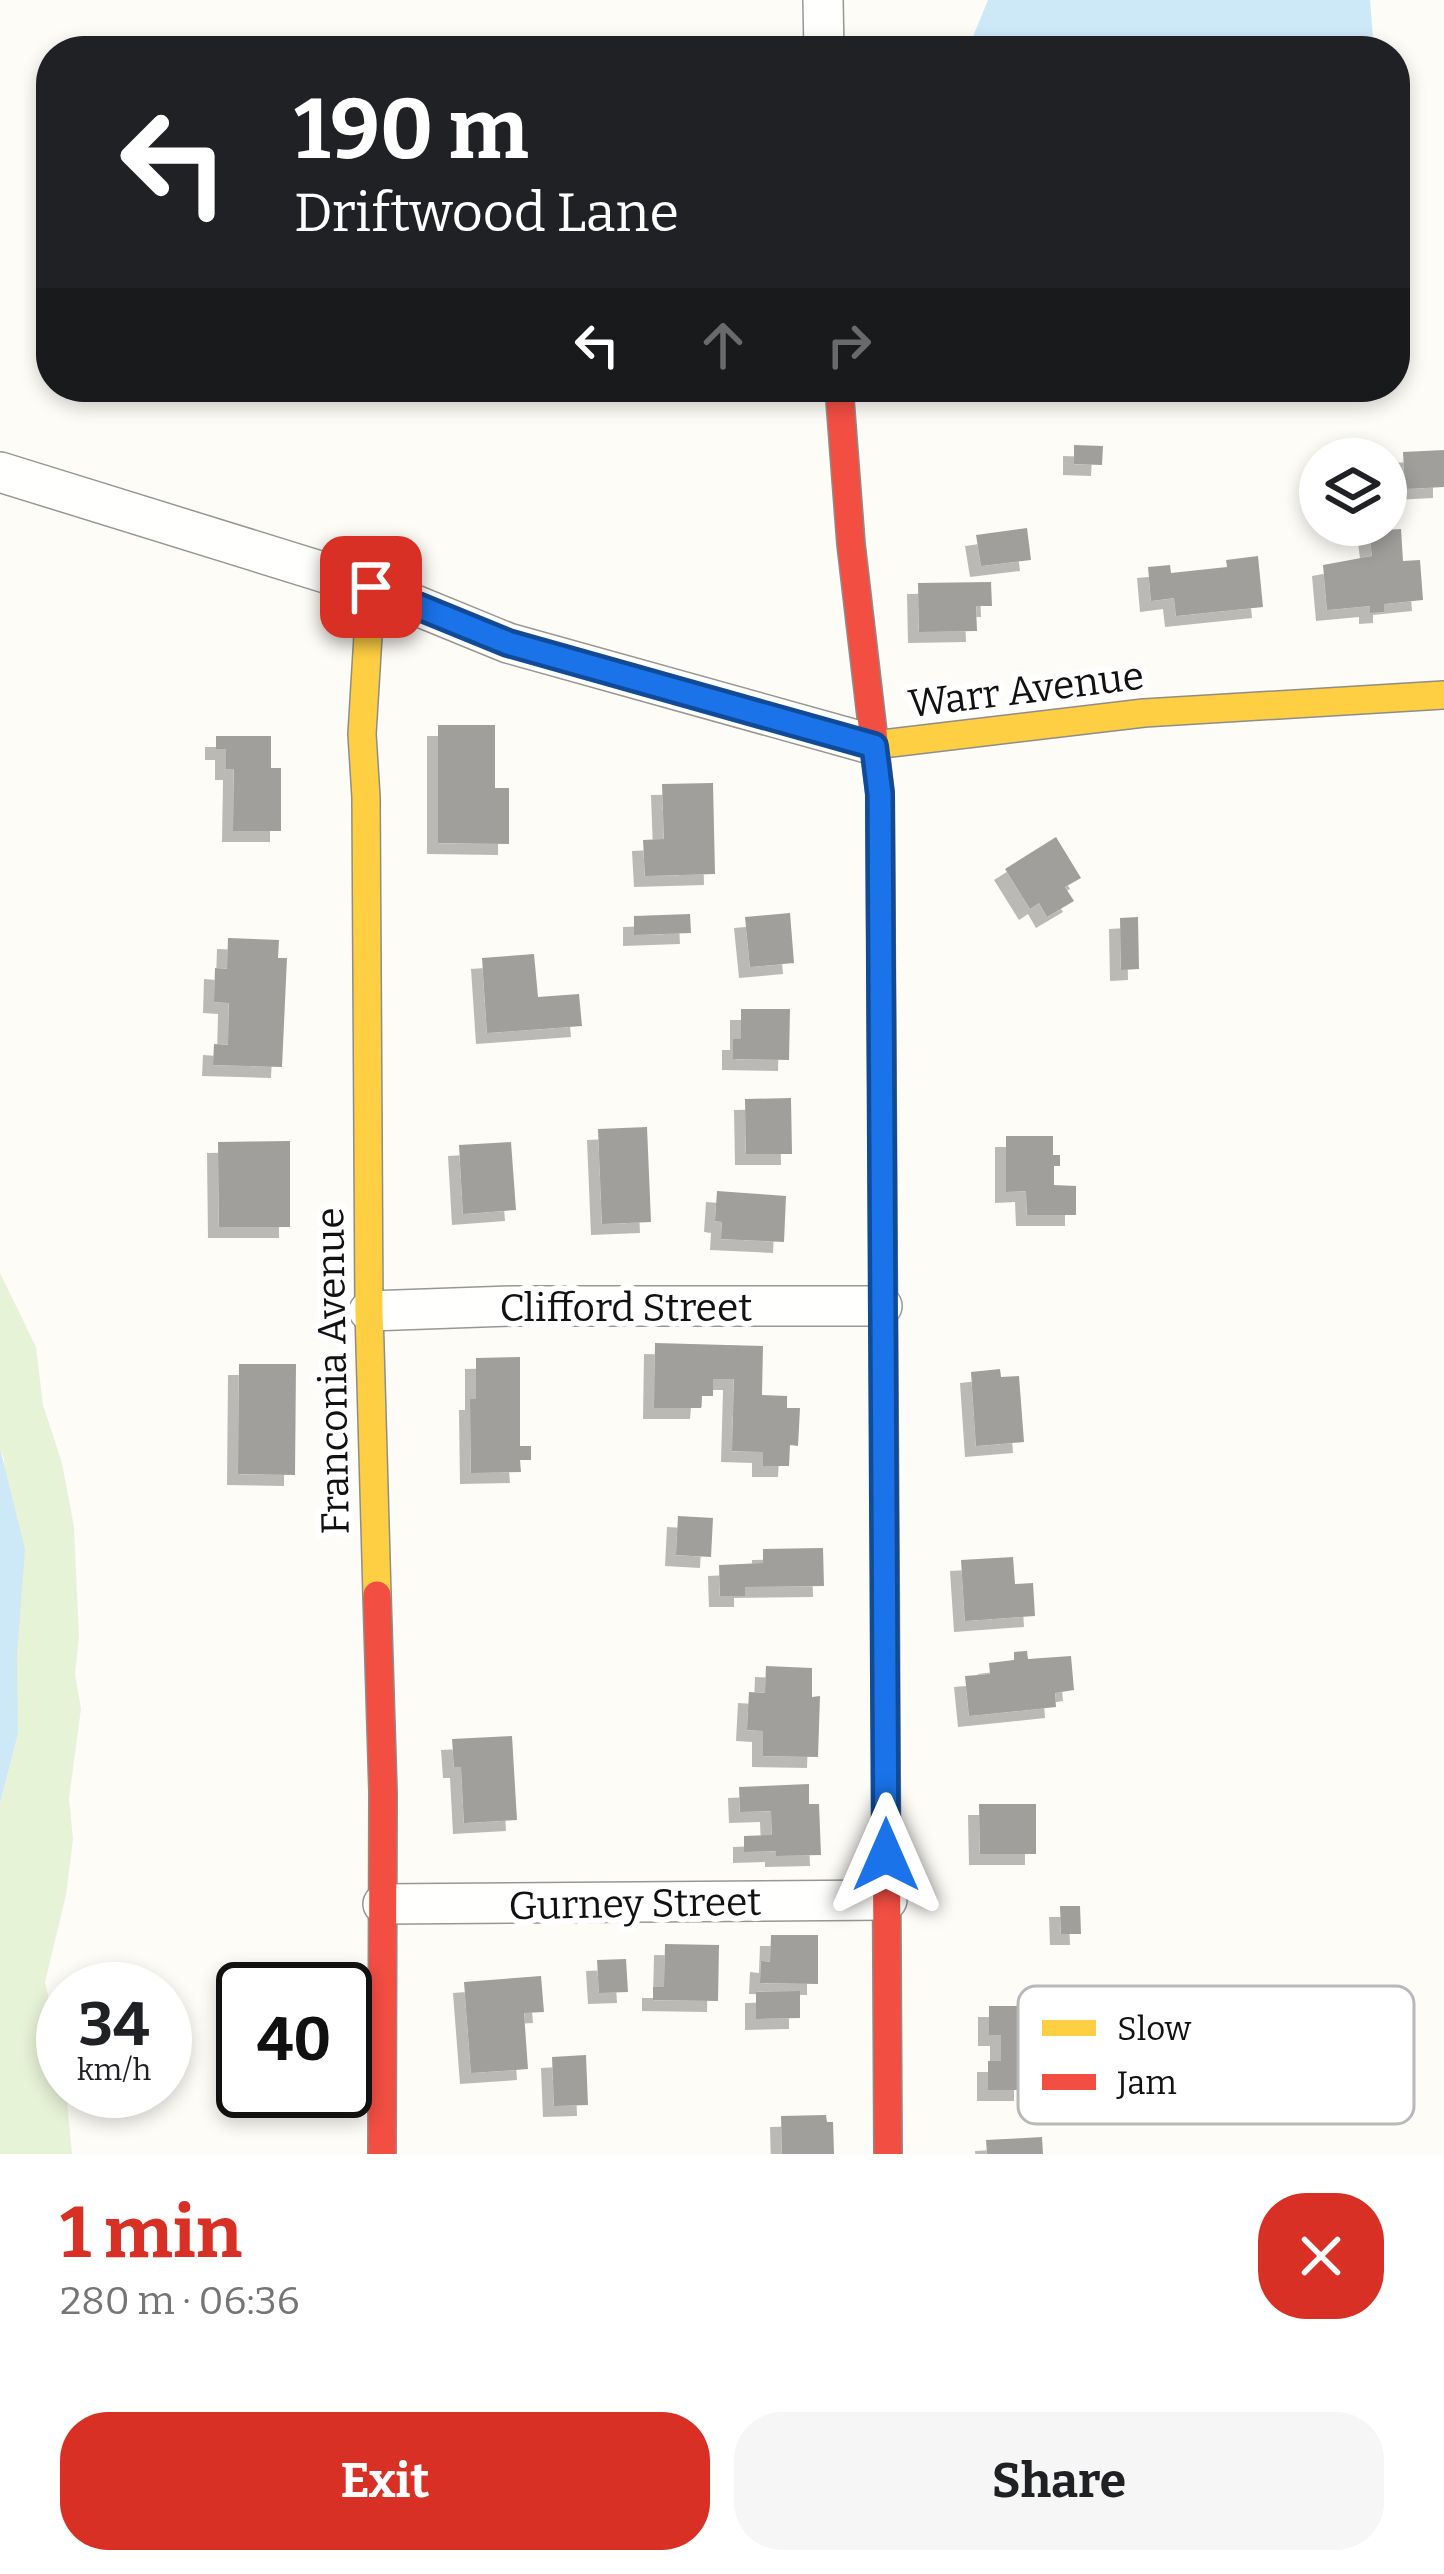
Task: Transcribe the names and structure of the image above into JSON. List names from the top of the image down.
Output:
{
  "streets": {
    "street": [
      "Warr Avenue",
      "Clifford Street",
      "Franconia Avenue",
      "Gurney Street"
    ]
  },
  "crossings": [
    ["Warr Avenue", "Clifford Street"],
    ["Warr Avenue", "Gurney Street"],
    ["Clifford Street", "Franconia Avenue"],
    ["Franconia Avenue", "Gurney Street"]
  ],
  "legend": ["Slow", "Jam"],
  "page": {
    "turn": ["190 m", "Driftwood Lane"],
    "speed": "34 km/h",
    "limit": "40",
    "heading": ["1 min", "280 m · 06:36"],
    "buttons": ["Exit", "Share"]
  }
}
